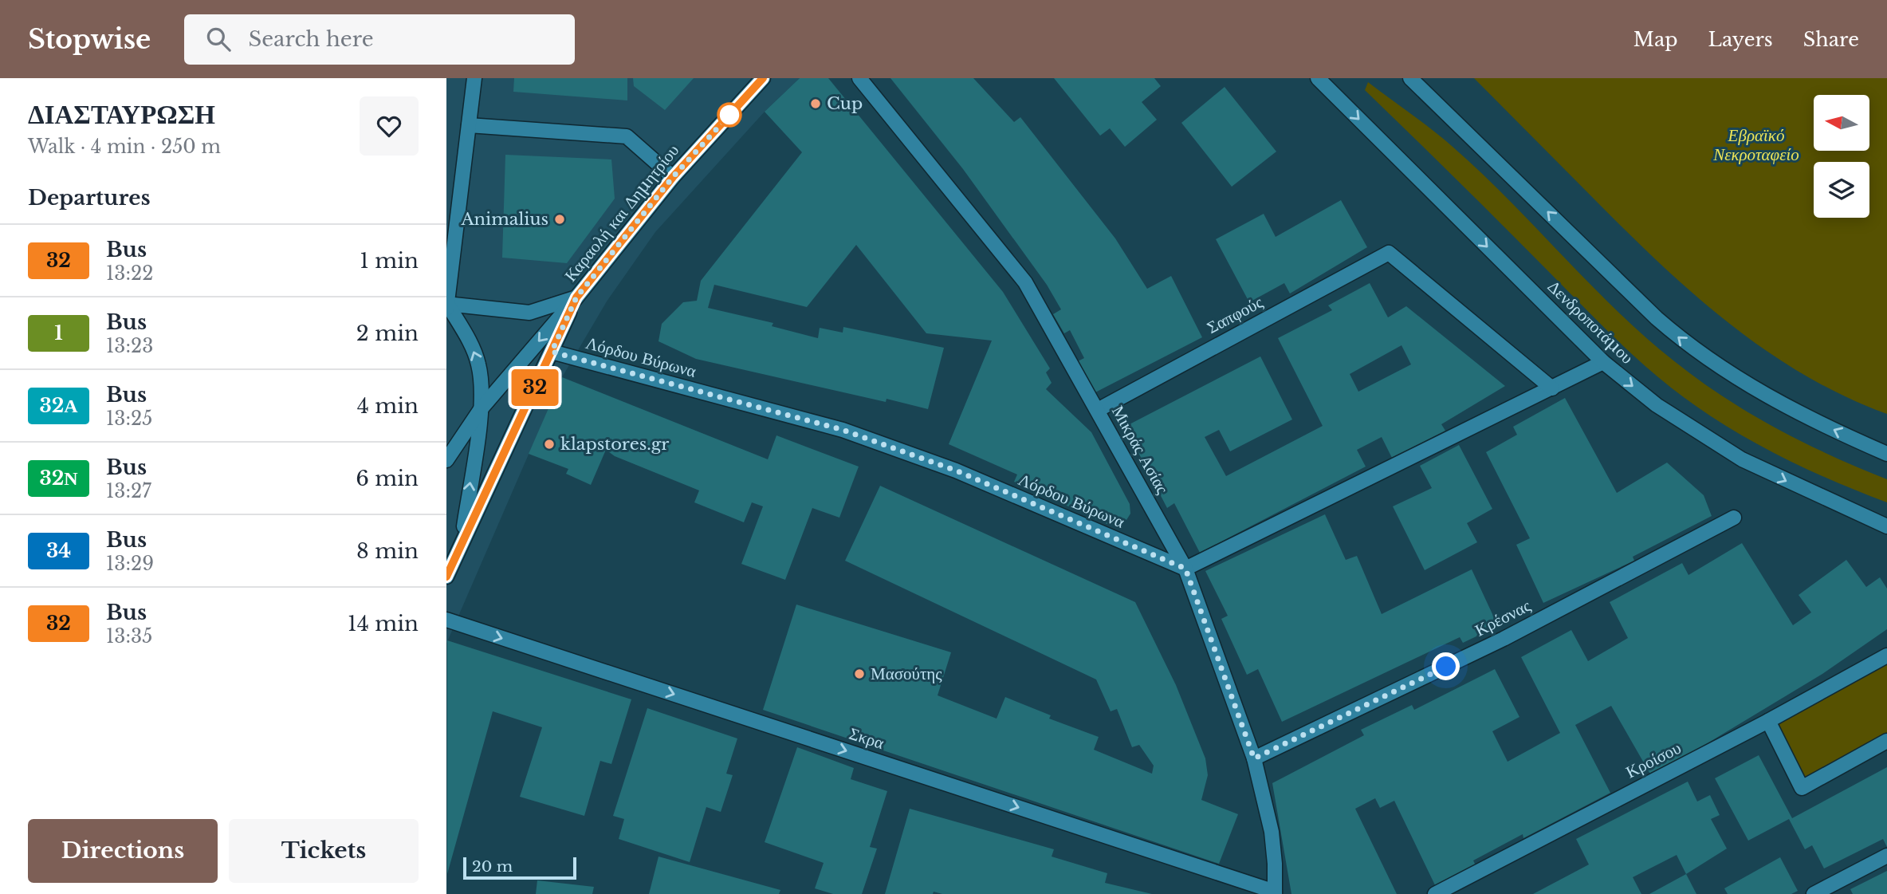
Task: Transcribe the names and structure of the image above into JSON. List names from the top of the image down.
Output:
{
  "streets": {
    "street": [
      "Καραολή και Δημητρίου",
      "Σαπφούς",
      "Δενδροποτάμου",
      "Λόρδου Βύρωνα",
      "Μικράς Ασίας",
      "Κρέσνας",
      "Σκρα",
      "Κροίσου"
    ]
  },
  "crossings": [
    ["Σαπφούς", "Μικράς Ασίας"],
    ["Λόρδου Βύρωνα", "Μικράς Ασίας"],
    ["Μικράς Ασίας", "Κρέσνας"],
    ["Μικράς Ασίας", "Σκρα"]
  ],
  "one_way": ["Σκρα"],
  "parks": ["Εβραϊκό Νεκροταφείο"],
  "places": [
    "Cup",
    "Animalius",
    "klapstores.gr",
    "Μασούτης"
  ],
  "lines": ["bus line 32"],
  "scale_bar": "20 m",
  "north": "left",
  "page": {
    "header": "Stopwise",
    "search": "Search here",
    "nav": ["Map", "Layers", "Share"],
    "heading": [
      ["ΔΙΑΣΤΑΥΡΩΣΗ", "Walk · 4 min · 250 m"],
      "Departures"
    ],
    "on_map": "32",
    "list": [
      {
        "mark": "32",
        "name": "Bus",
        "note": "13:22",
        "value": "1 min"
      },
      {
        "mark": "1",
        "name": "Bus",
        "note": "13:23",
        "value": "2 min"
      },
      {
        "mark": "32Α",
        "name": "Bus",
        "note": "13:25",
        "value": "4 min"
      },
      {
        "mark": "32Ν",
        "name": "Bus",
        "note": "13:27",
        "value": "6 min"
      },
      {
        "mark": "34",
        "name": "Bus",
        "note": "13:29",
        "value": "8 min"
      },
      {
        "mark": "32",
        "name": "Bus",
        "note": "13:35",
        "value": "14 min"
      }
    ],
    "buttons": ["Directions", "Tickets"],
    "scale": "20 m"
  }
}
